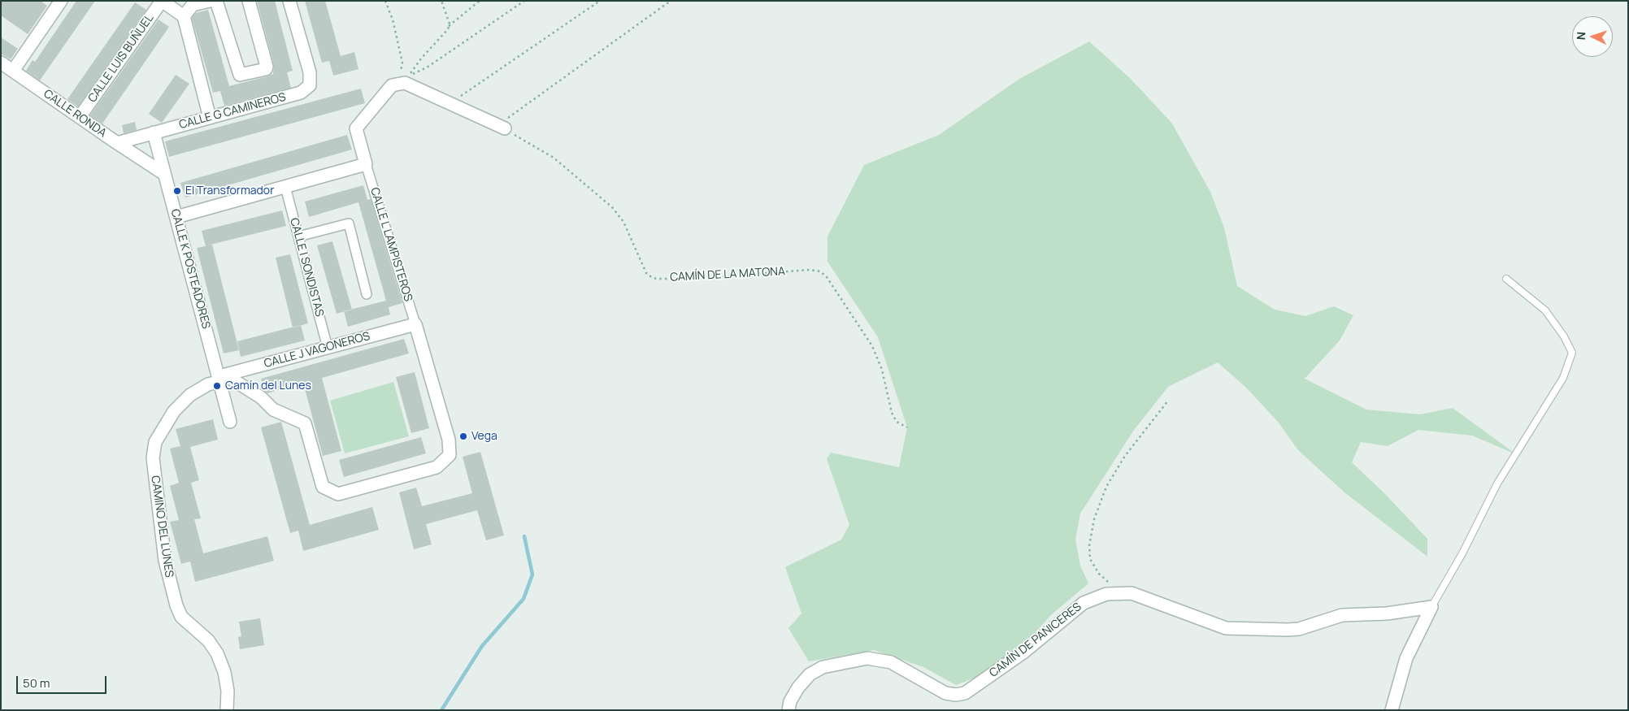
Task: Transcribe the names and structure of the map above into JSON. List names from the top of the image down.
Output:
{
  "streets": {
    "street": [
      "CALLE LUIS BUÑUEL",
      "CALLE G CAMINEROS",
      "CALLE RONDA",
      "CALLE L LAMPISTEROS",
      "CALLE I SONDISTAS",
      "CALLE K POSTEADORES",
      "CALLE J VAGONEROS",
      "CAMINO DEL LUNES",
      "CAMÍN DE PANICERES"
    ],
    "path": ["CAMÍN DE LA MATONA"]
  },
  "crossings": [
    ["CALLE LUIS BUÑUEL", "CALLE RONDA"],
    ["CALLE G CAMINEROS", "CALLE RONDA"],
    ["CALLE G CAMINEROS", "CALLE K POSTEADORES"],
    ["CALLE RONDA", "CALLE K POSTEADORES"],
    ["CALLE L LAMPISTEROS", "CALLE J VAGONEROS"],
    ["CALLE I SONDISTAS", "CALLE J VAGONEROS"],
    ["CALLE K POSTEADORES", "CALLE J VAGONEROS"],
    ["CALLE K POSTEADORES", "CAMINO DEL LUNES"],
    ["CALLE J VAGONEROS", "CAMINO DEL LUNES"]
  ],
  "places": ["El Transformador", "Camín del Lunes", "Vega"],
  "scale_bar": "50 m",
  "north": "left"
}
